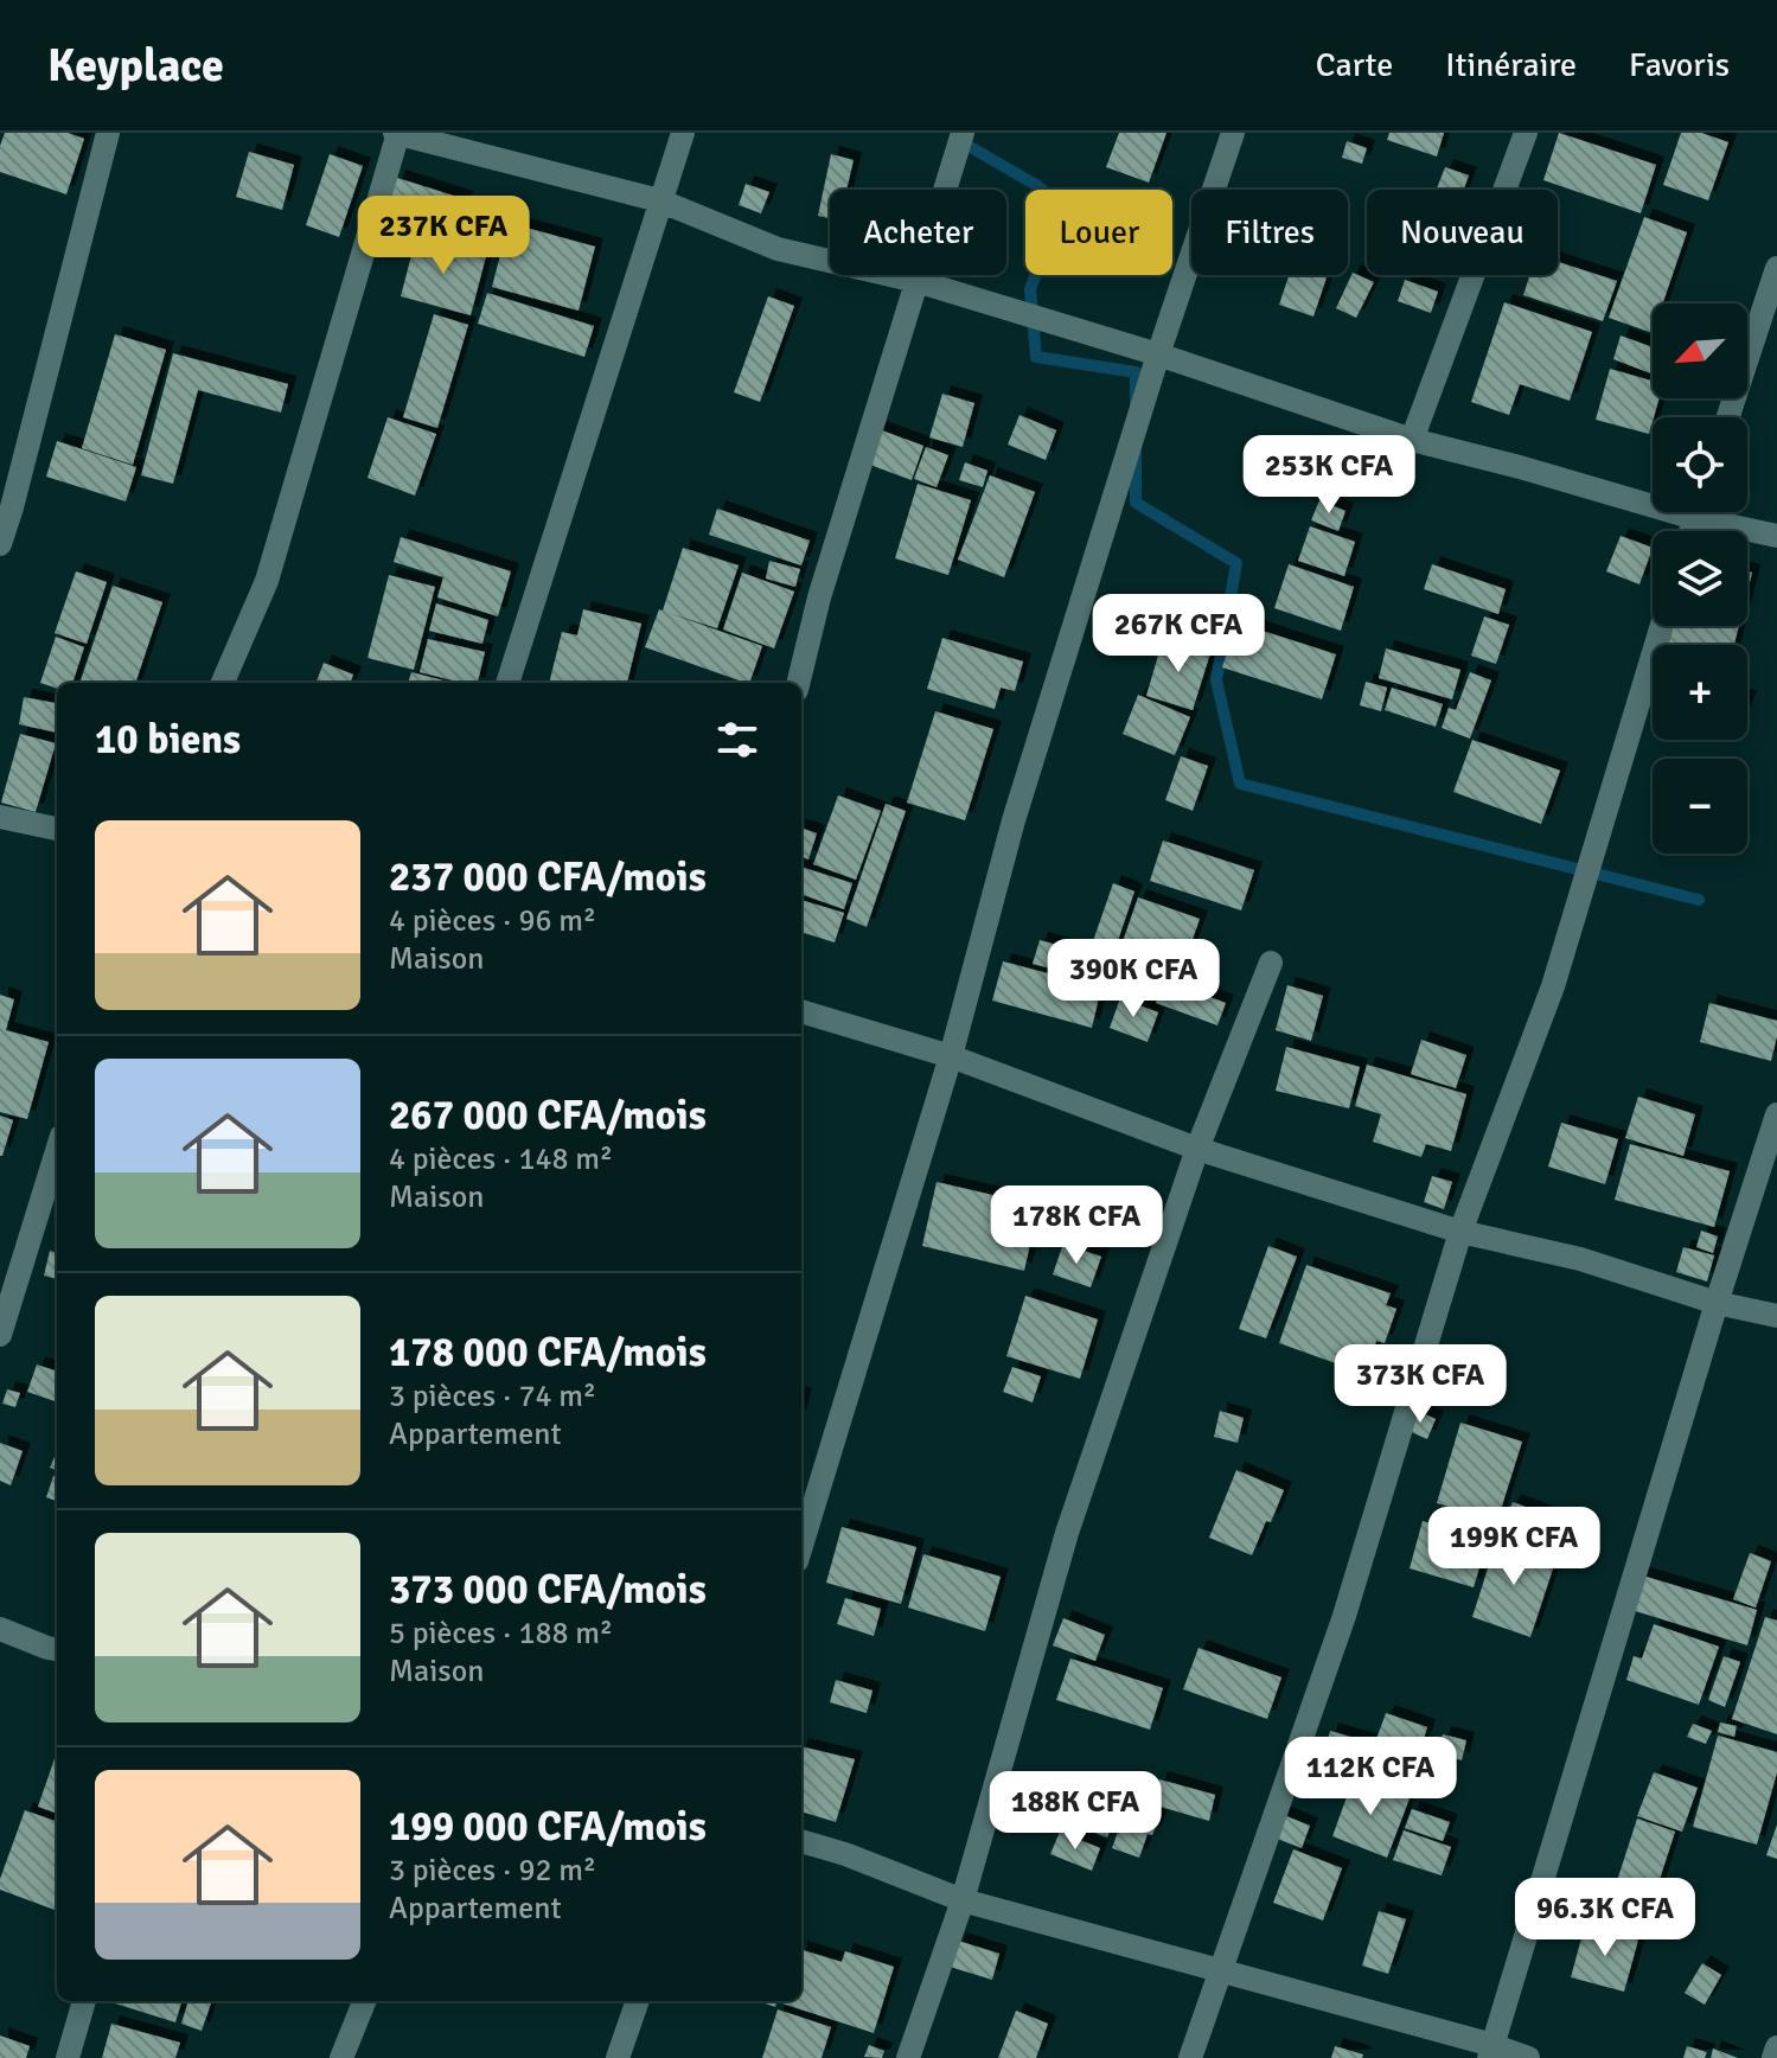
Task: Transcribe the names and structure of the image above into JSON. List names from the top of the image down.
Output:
{
  "north": "bottom left",
  "page": {
    "header": "Keyplace",
    "nav": ["Carte", "Itinéraire", "Favoris"],
    "chip": [
      "Acheter",
      "Louer",
      "Filtres",
      "Nouveau"
    ],
    "price": [
      "237K CFA",
      "253K CFA",
      "267K CFA",
      "390K CFA",
      "178K CFA",
      "373K CFA",
      "199K CFA",
      "112K CFA",
      "188K CFA",
      "96.3K CFA"
    ],
    "map_buttons": ["+", "−"],
    "heading": "10 biens",
    "list": [
      {
        "name": "237 000 CFA/mois",
        "note": "4 pièces · 96 m² · Maison"
      },
      {
        "name": "267 000 CFA/mois",
        "note": "4 pièces · 148 m² · Maison"
      },
      {
        "name": "178 000 CFA/mois",
        "note": "3 pièces · 74 m² · Appartement"
      },
      {
        "name": "373 000 CFA/mois",
        "note": "5 pièces · 188 m² · Maison"
      },
      {
        "name": "199 000 CFA/mois",
        "note": "3 pièces · 92 m² · Appartement"
      }
    ]
  }
}
